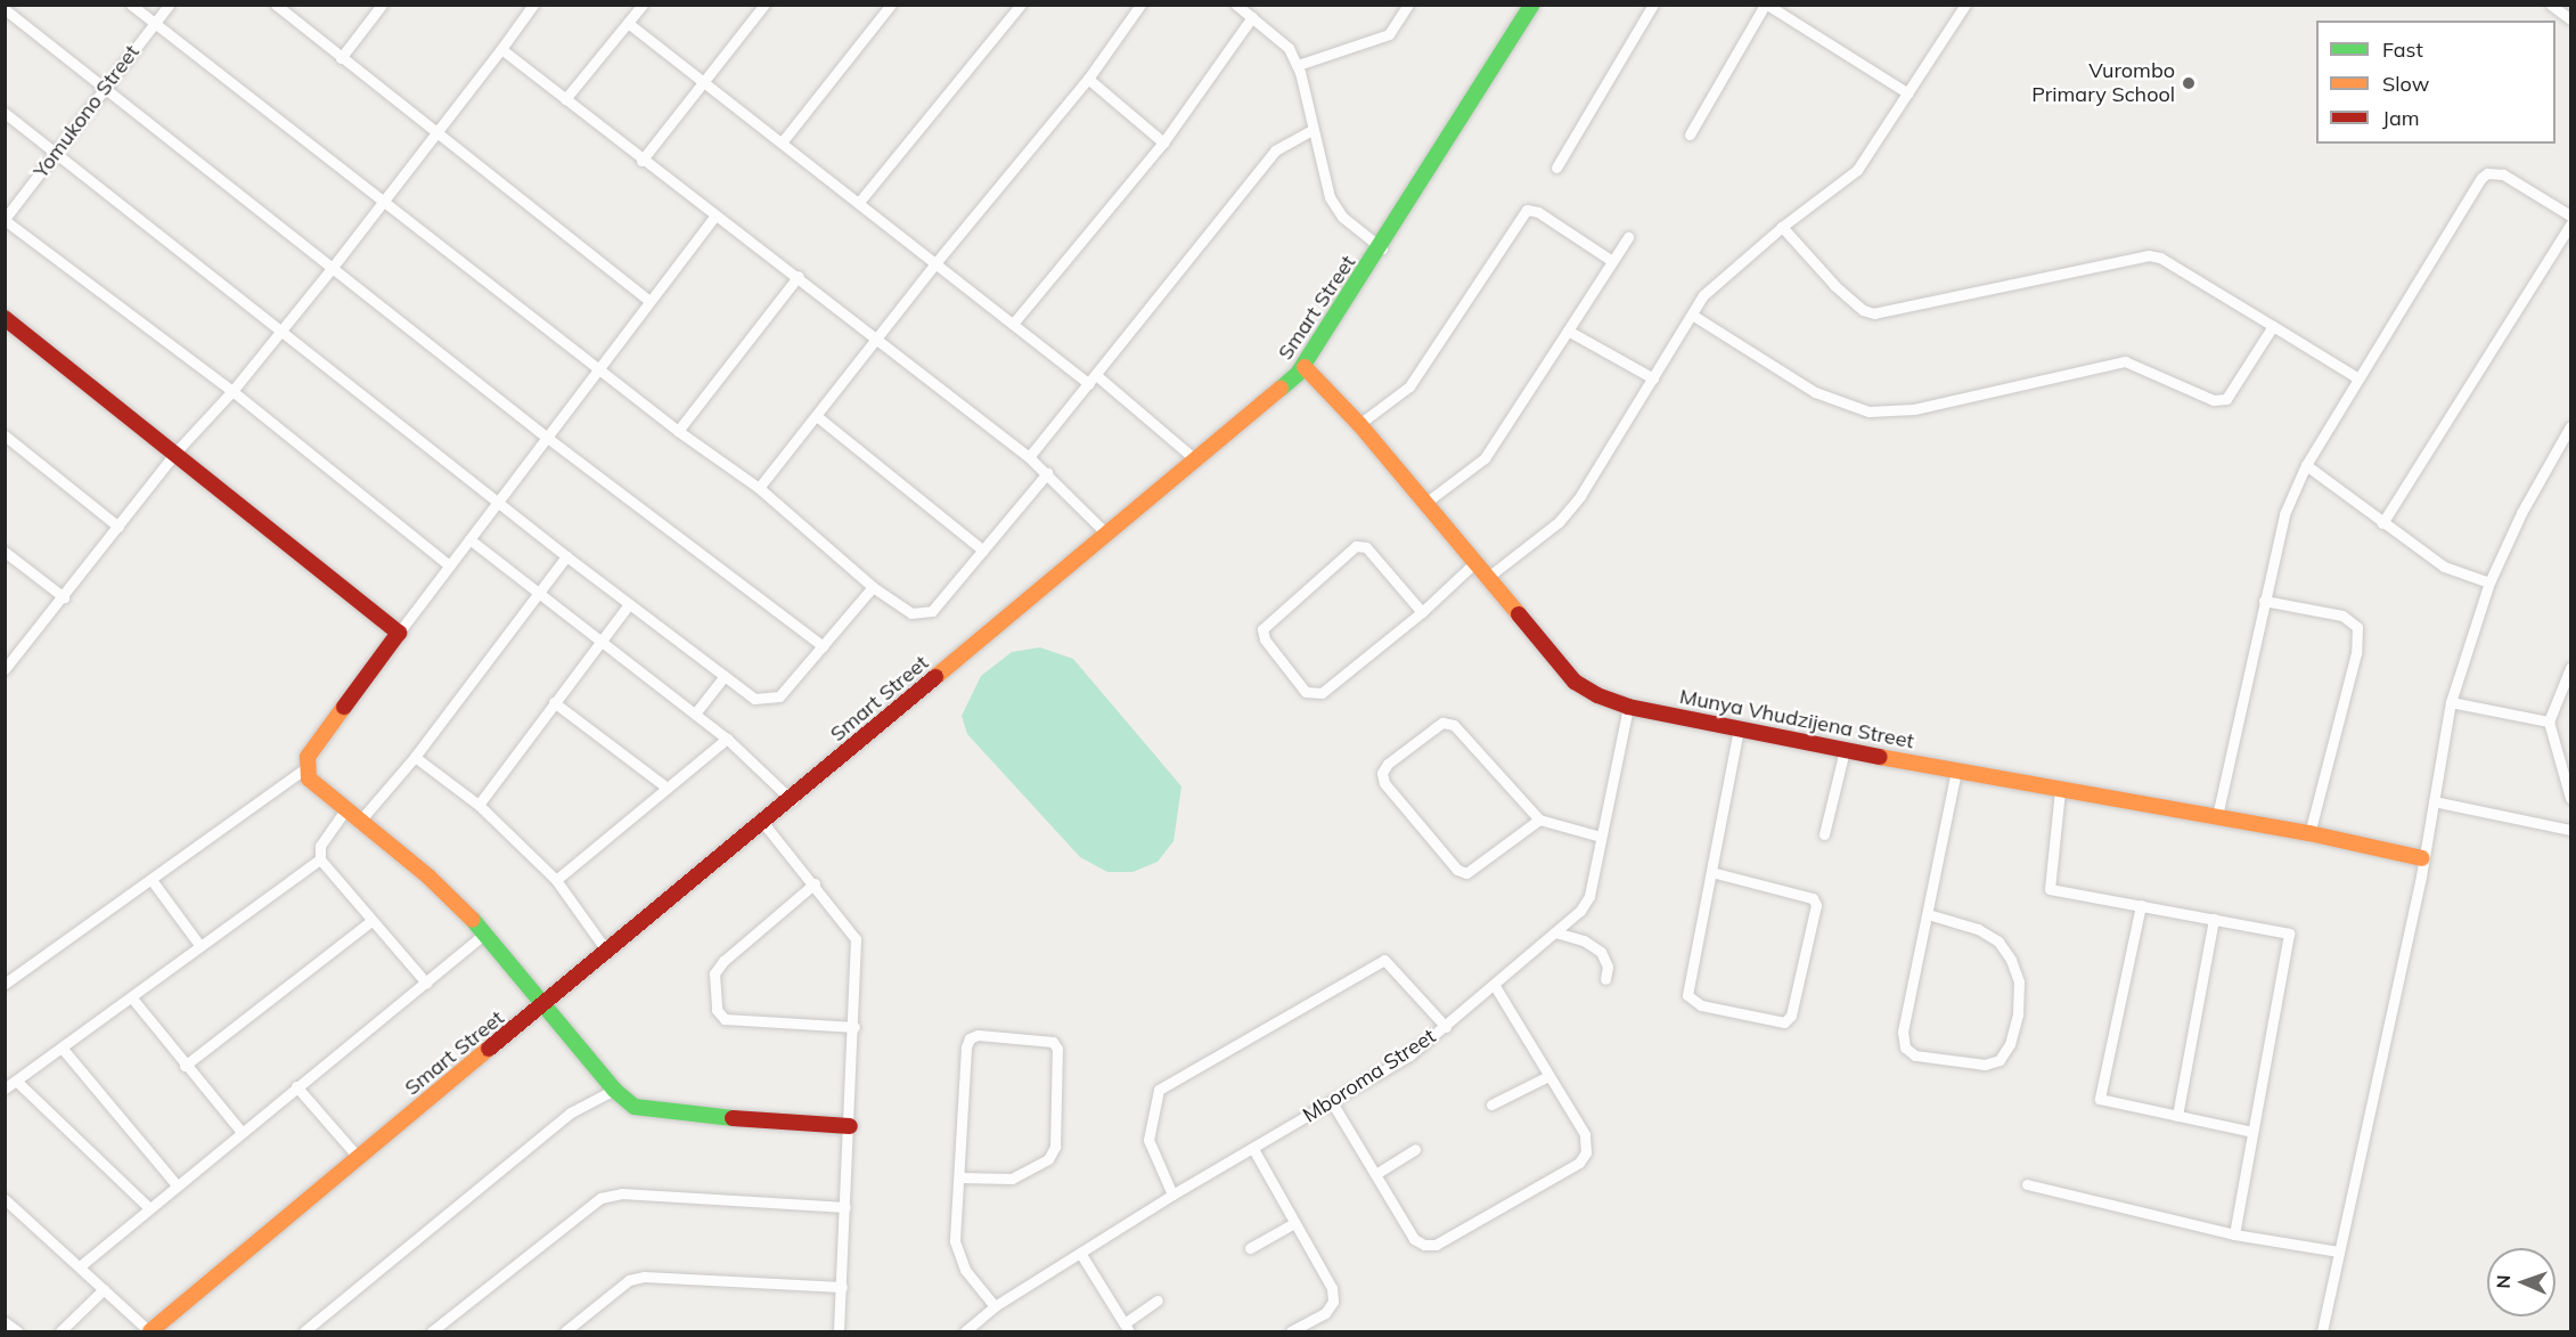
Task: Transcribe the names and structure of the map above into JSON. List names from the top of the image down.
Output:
{
  "streets": {
    "street": [
      "Yomukono Street",
      "Smart Street",
      "Munya Vhudzijena Street",
      "Mboroma Street"
    ]
  },
  "crossings": [
    ["Smart Street", "Munya Vhudzijena Street"],
    ["Munya Vhudzijena Street", "Mboroma Street"]
  ],
  "places": ["Vurombo Primary School"],
  "legend": ["Fast", "Slow", "Jam"],
  "north": "left"
}
